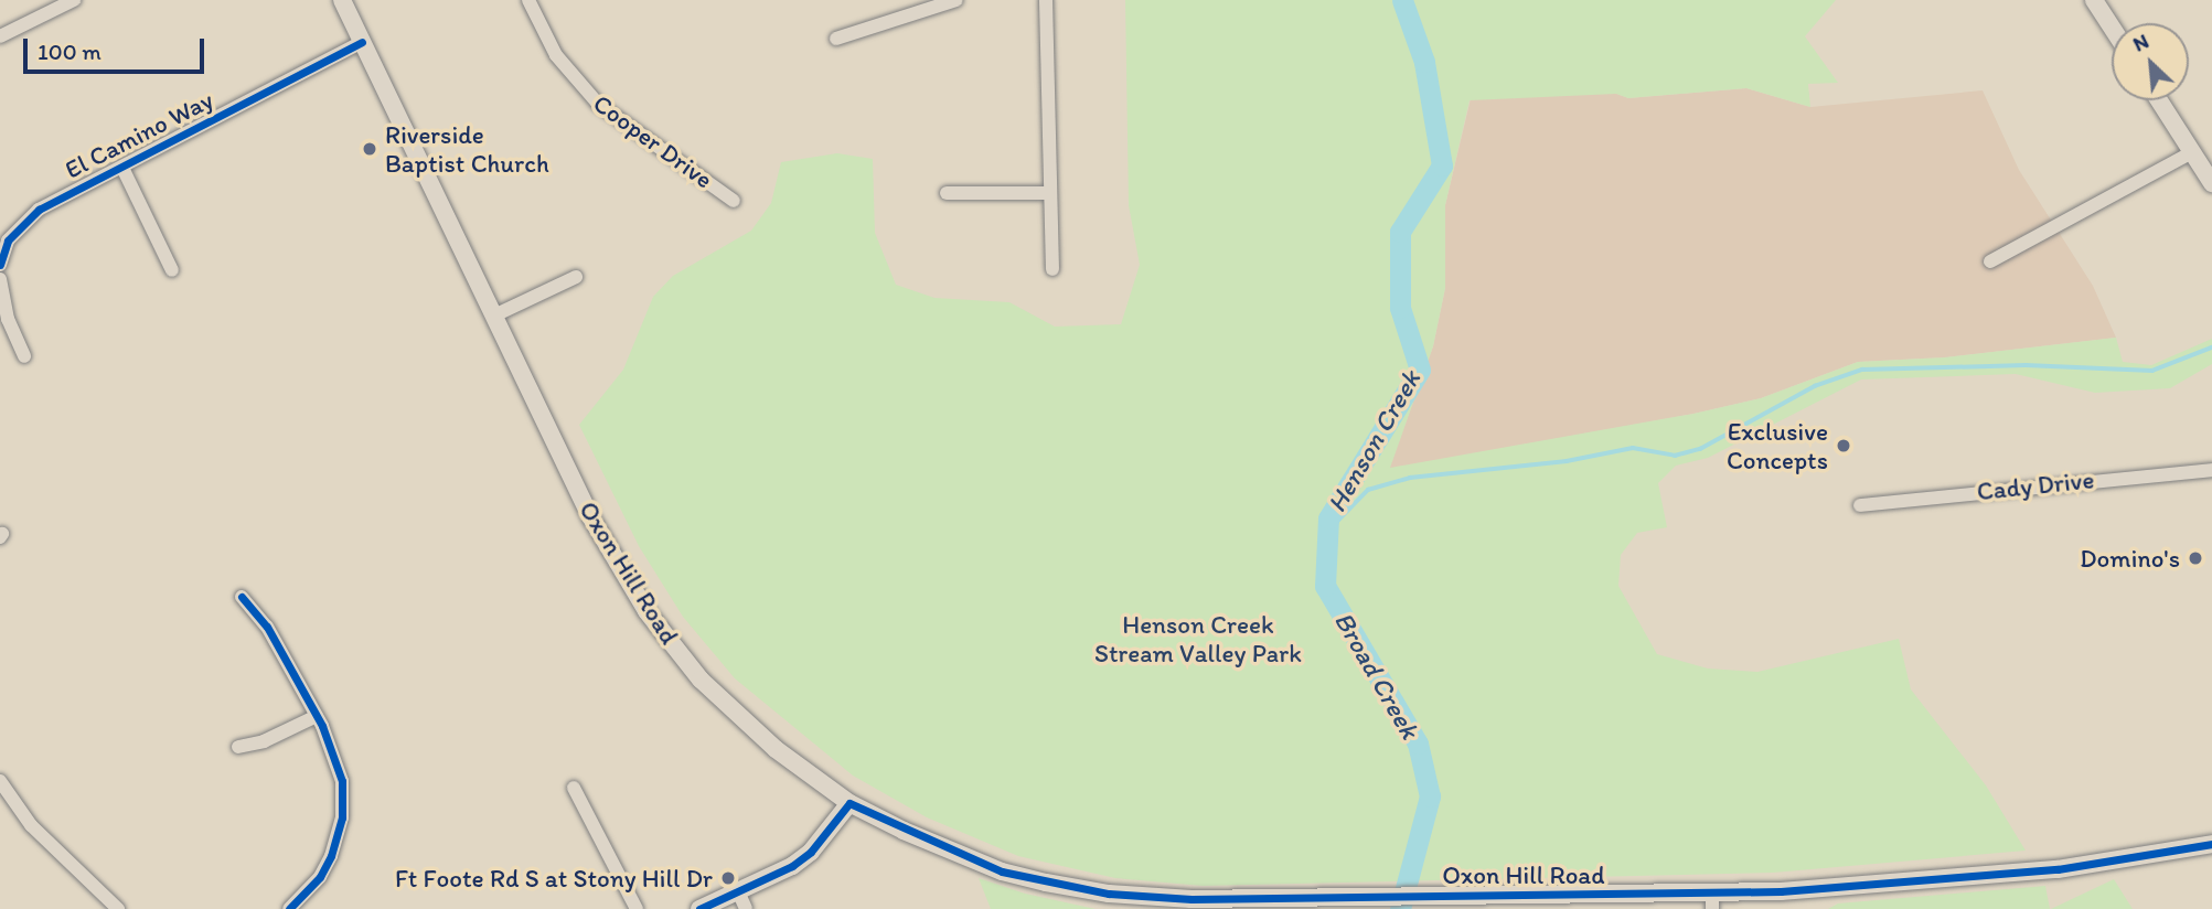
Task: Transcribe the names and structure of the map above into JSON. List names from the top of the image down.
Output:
{
  "streets": {
    "main road": ["Oxon Hill Road"],
    "street": ["El Camino Way", "Cooper Drive", "Cady Drive"]
  },
  "crossings": [
    ["El Camino Way", "Oxon Hill Road"]
  ],
  "water": ["Henson Creek", "Broad Creek"],
  "parks": ["Henson Creek Stream Valley Park"],
  "places": [
    "Riverside Baptist Church",
    "Exclusive Concepts",
    "Domino's",
    "Ft Foote Rd S at Stony Hill Dr"
  ],
  "scale_bar": "100 m",
  "north": "top left"
}
